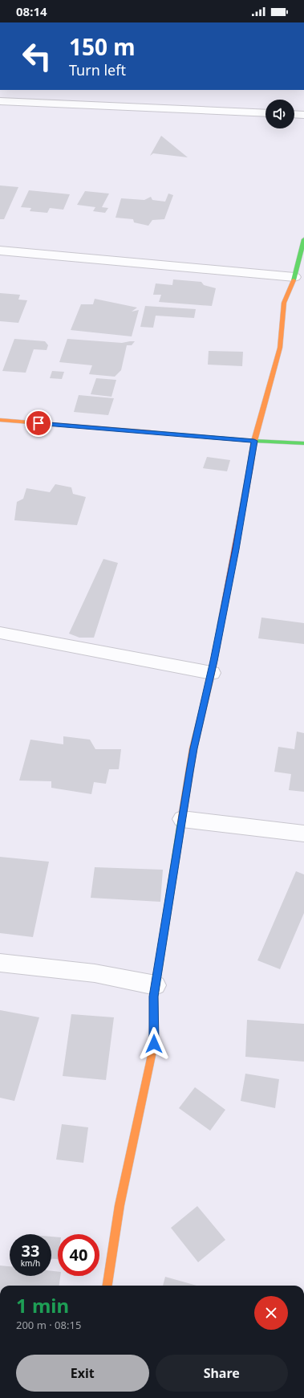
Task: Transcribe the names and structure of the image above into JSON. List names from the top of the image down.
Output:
{
  "page": {
    "status": "08:14",
    "turn": ["150 m", "Turn left"],
    "speed": "33 km/h",
    "limit": "40",
    "heading": ["1 min", "200 m · 08:15"],
    "buttons": ["Exit", "Share"]
  }
}
